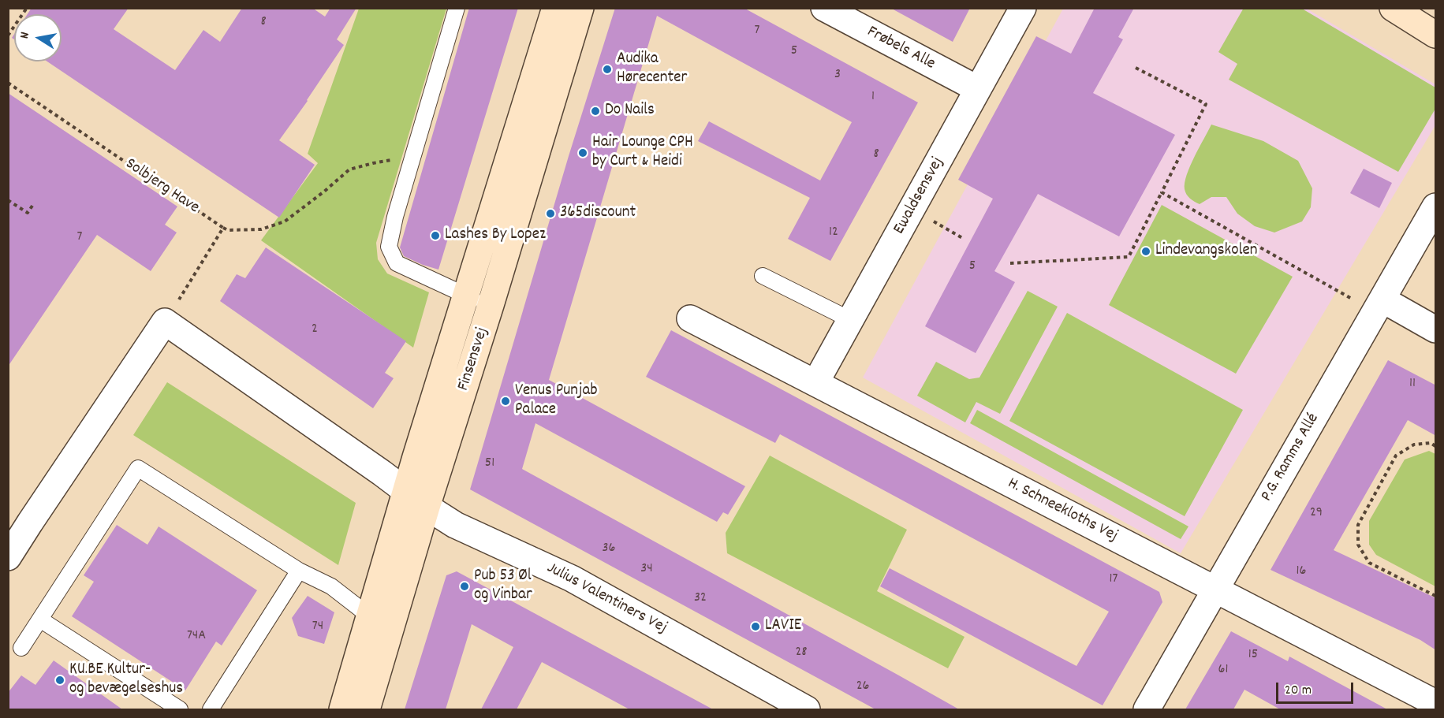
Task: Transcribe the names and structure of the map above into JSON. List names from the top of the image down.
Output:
{
  "streets": {
    "street": [
      "Frøbels Alle",
      "Ewaldsensvej",
      "Finsensvej",
      "P.G. Ramms Allé",
      "H. Schneekloths Vej",
      "Julius Valentiners Vej"
    ],
    "path": ["Solbjerg Have"]
  },
  "crossings": [
    ["Frøbels Alle", "Ewaldsensvej"],
    ["Ewaldsensvej", "H. Schneekloths Vej"],
    ["Finsensvej", "Julius Valentiners Vej"],
    ["P.G. Ramms Allé", "H. Schneekloths Vej"]
  ],
  "places": [
    "Audika Hørecenter",
    "Do Nails",
    "Hair Lounge CPH by Curt & Heidi",
    "365discount",
    "Lashes By Lopez",
    "Lindevangskolen",
    "Venus Punjab Palace",
    "Pub 53 Øl og Vinbar",
    "LAVIE",
    "KU.BE Kultur- og bevægelseshus"
  ],
  "house_numbers": [
    "8",
    "7",
    "5",
    "3",
    "1",
    "8",
    "12",
    "7",
    "5",
    "2",
    "11",
    "51",
    "29",
    "36",
    "34",
    "16",
    "17",
    "32",
    "74",
    "74A",
    "28",
    "15",
    "61",
    "26"
  ],
  "scale_bar": "20 m",
  "north": "left"
}
